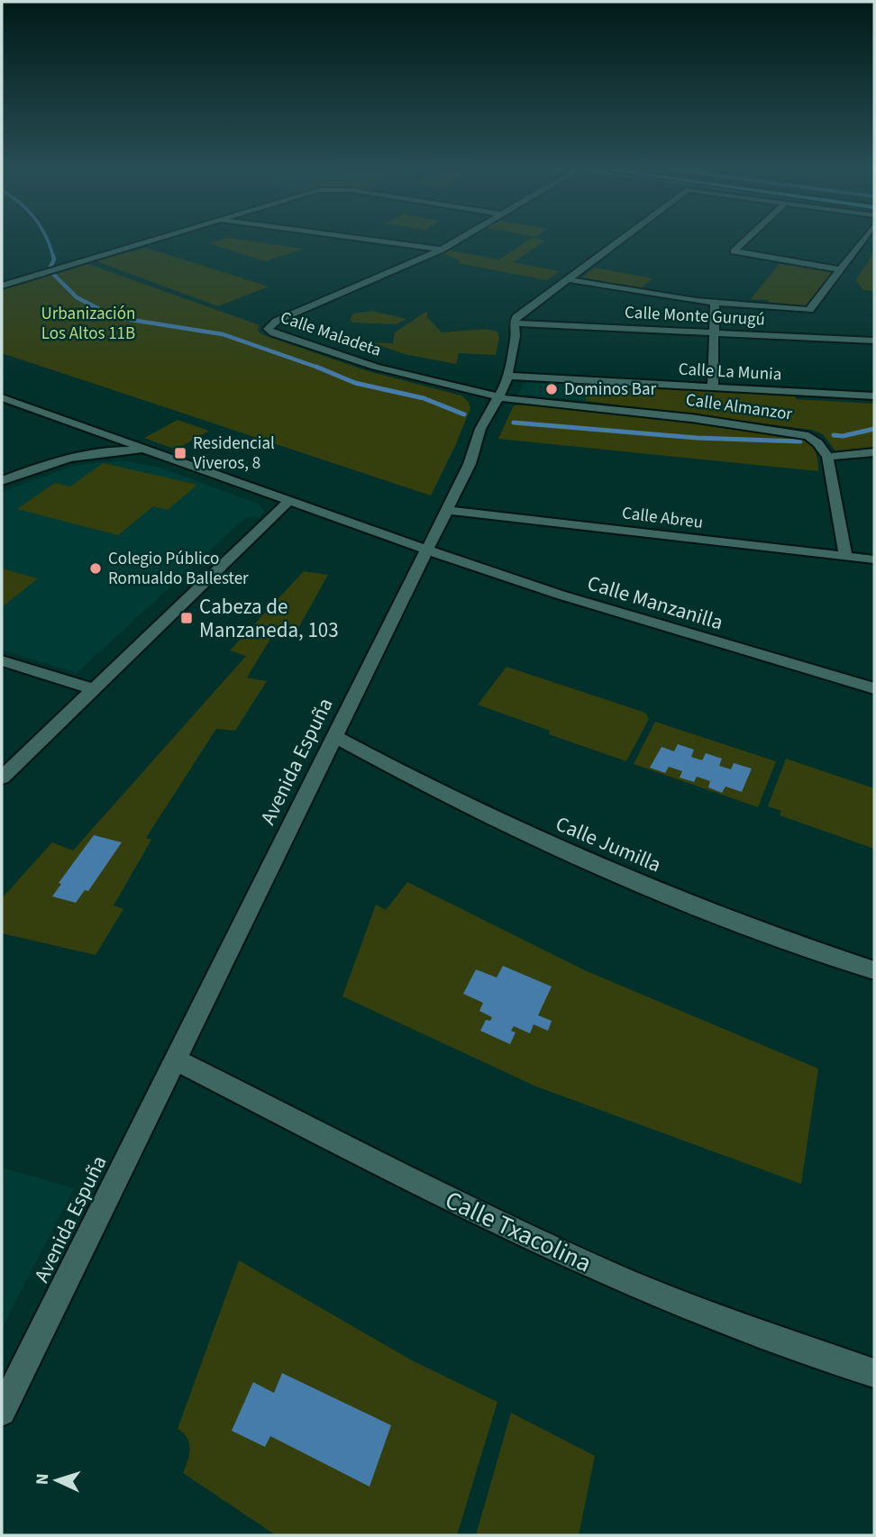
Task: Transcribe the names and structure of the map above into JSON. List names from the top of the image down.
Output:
{
  "streets": {
    "street": [
      "Calle Monte Gurugú",
      "Calle Maladeta",
      "Calle La Munia",
      "Calle Almanzor",
      "Calle Abreu",
      "Calle Manzanilla",
      "Avenida Espuña",
      "Calle Jumilla",
      "Calle Txacolina"
    ]
  },
  "crossings": [
    ["Calle Monte Gurugú", "Avenida Espuña"],
    ["Calle Maladeta", "Calle Almanzor"],
    ["Calle Maladeta", "Avenida Espuña"],
    ["Calle La Munia", "Avenida Espuña"],
    ["Calle Almanzor", "Avenida Espuña"],
    ["Calle Abreu", "Avenida Espuña"],
    ["Calle Manzanilla", "Avenida Espuña"],
    ["Avenida Espuña", "Calle Jumilla"],
    ["Avenida Espuña", "Calle Txacolina"]
  ],
  "parks": ["Urbanización Los Altos 11B"],
  "places": {
    "other": ["Dominos Bar", "Colegio Público Romualdo Ballester"],
    "transit": ["Residencial Viveros, 8", "Cabeza de Manzaneda, 103"]
  },
  "north": "left"
}
